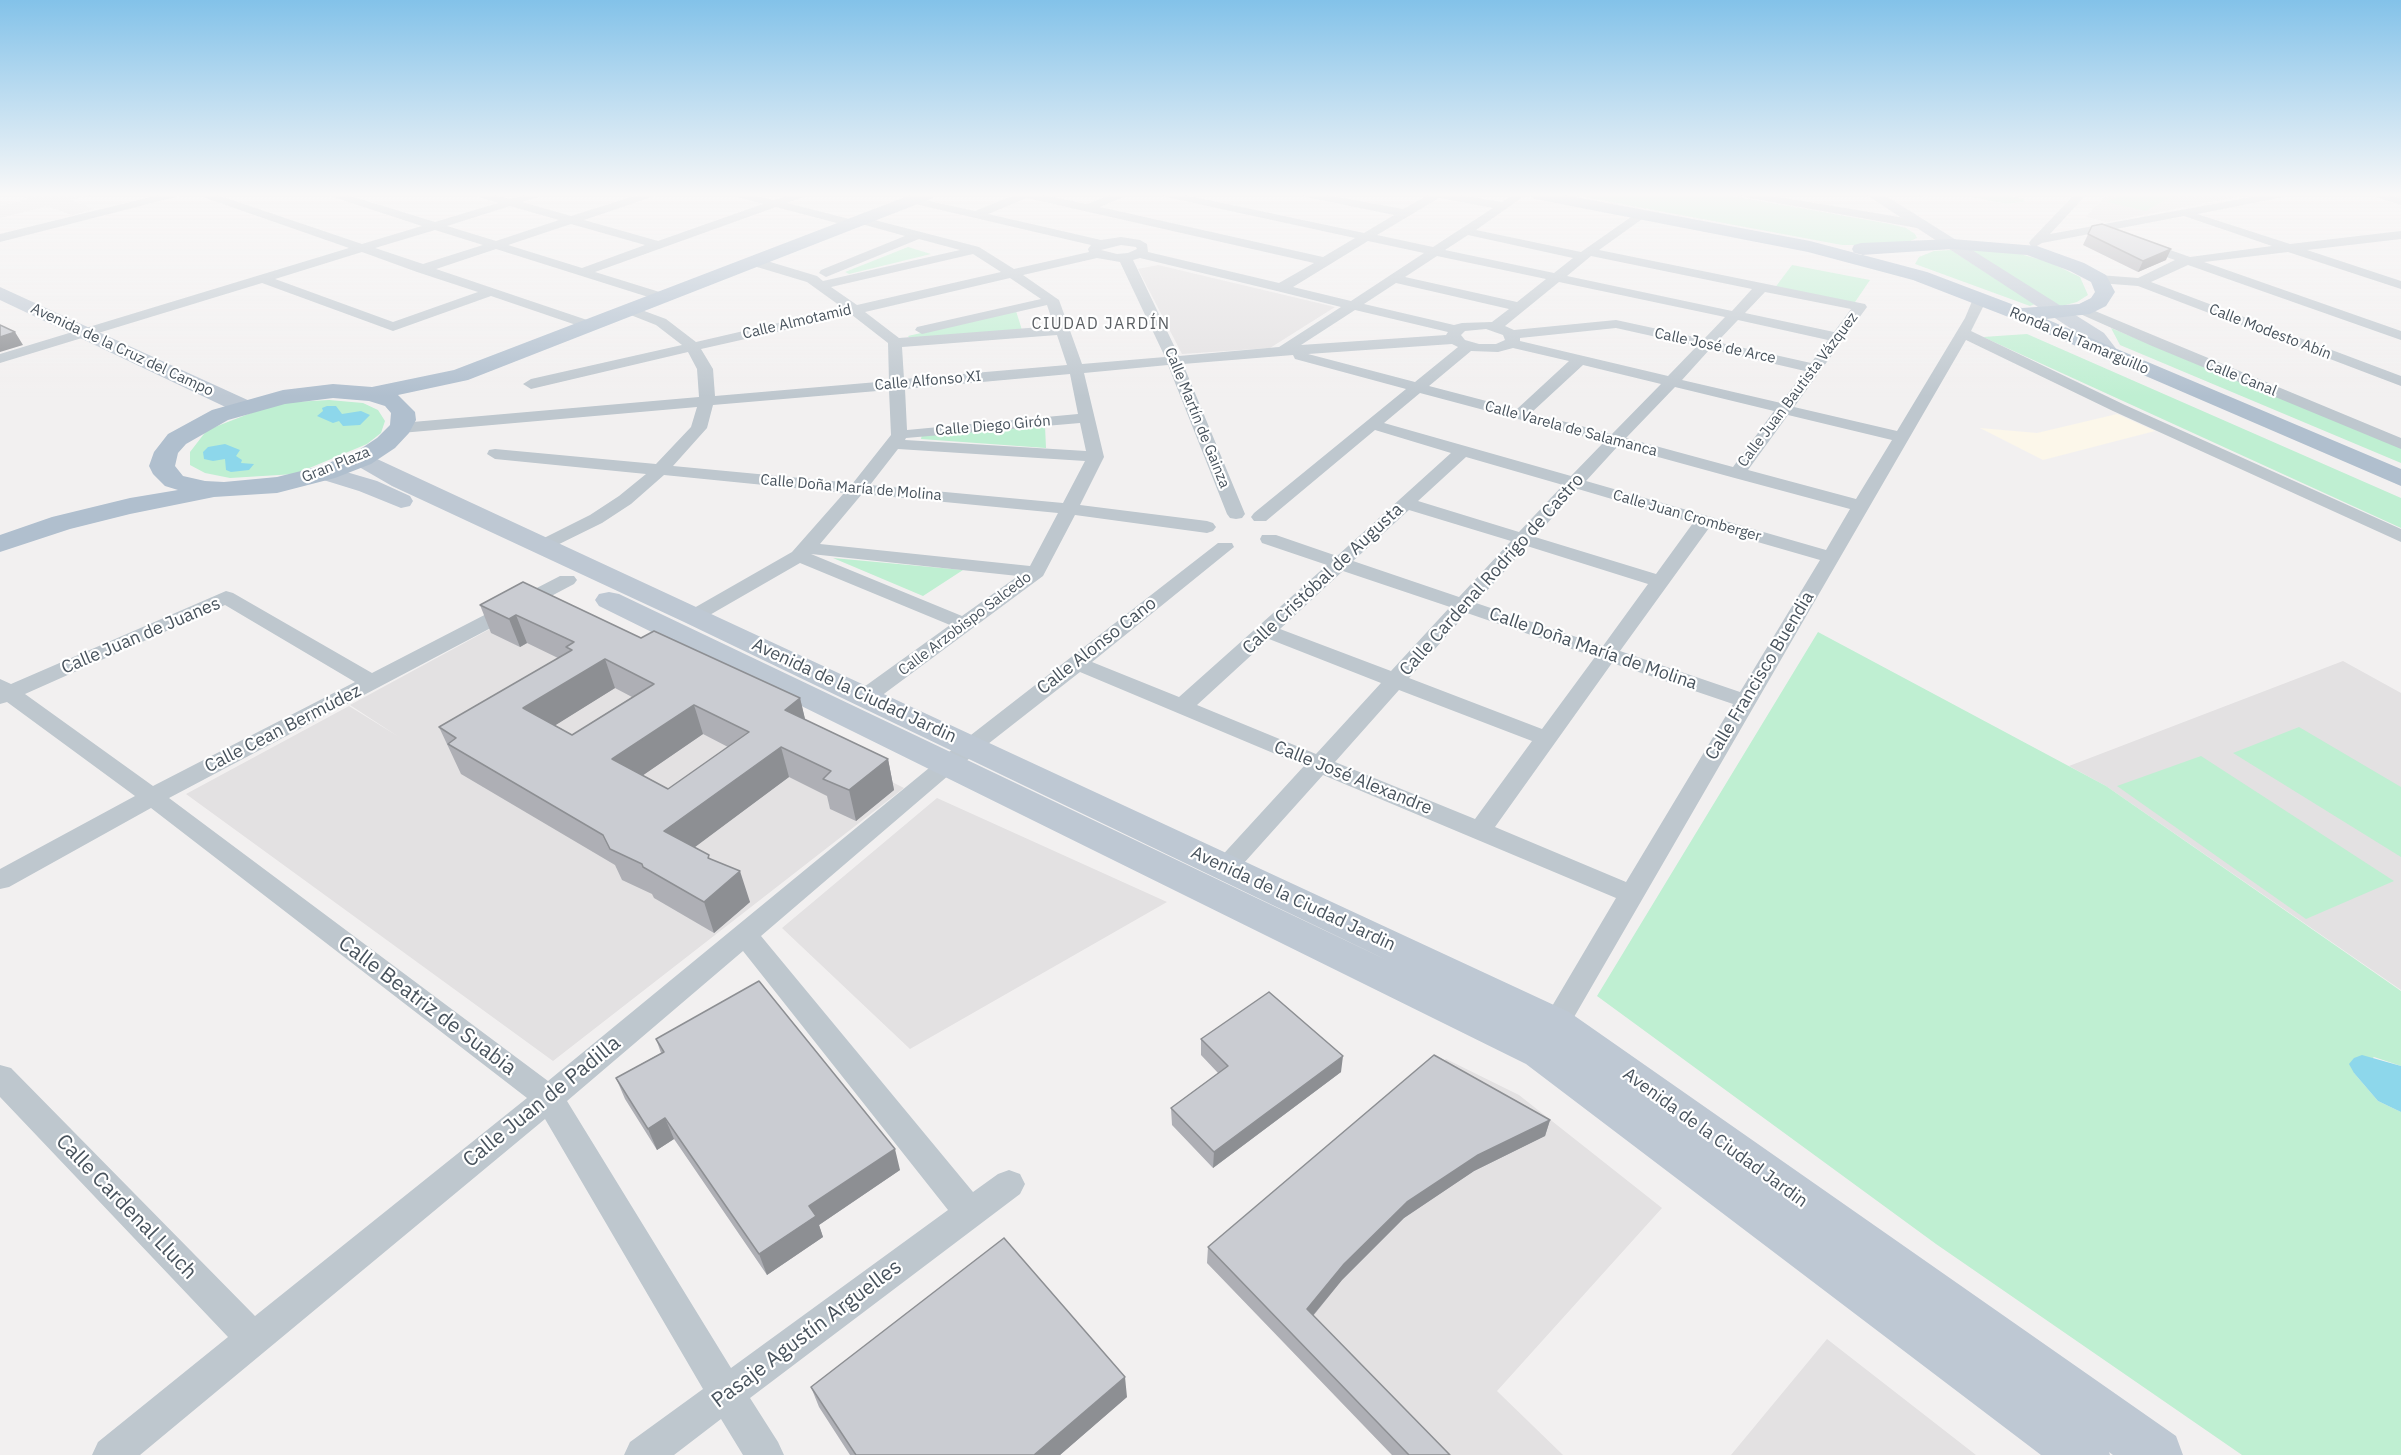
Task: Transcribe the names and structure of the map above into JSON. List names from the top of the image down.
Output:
{
  "streets": {
    "main road": [
      "Ronda del Tamarguillo",
      "Avenida de la Cruz del Campo",
      "Gran Plaza",
      "Avenida de la Ciudad Jardin"
    ],
    "street": [
      "Calle Almotamid",
      "Calle Modesto Abín",
      "Calle José de Arce",
      "Calle Canal",
      "Calle Alfonso XI",
      "Calle Juan Bautista Vázquez",
      "Calle Martín de Gainza",
      "Calle Diego Girón",
      "Calle Varela de Salamanca",
      "Calle Doña María de Molina",
      "Calle Juan Cromberger",
      "Calle Cardenal Rodrigo de Castro",
      "Calle Cristóbal de Augusta",
      "Calle Arzobispo Salcedo",
      "Calle Juan de Juanes",
      "Calle Alonso Cano",
      "Calle Francisco Buendia",
      "Calle Cean Bermúdez",
      "Calle José Alexandre",
      "Calle Beatriz de Suabia",
      "Calle Juan de Padilla",
      "Calle Cardenal Lluch",
      "Pasaje Agustín Arguelles"
    ]
  },
  "crossings": [
    ["Calle José de Arce", "Calle Juan Bautista Vázquez"],
    ["Calle José de Arce", "Calle Cardenal Rodrigo de Castro"],
    ["Calle Alfonso XI", "Calle Martín de Gainza"],
    ["Calle Alfonso XI", "Calle Varela de Salamanca"],
    ["Calle Alfonso XI", "Gran Plaza"],
    ["Calle Juan Bautista Vázquez", "Calle Varela de Salamanca"],
    ["Calle Juan Bautista Vázquez", "Calle Cardenal Rodrigo de Castro"],
    ["Calle Varela de Salamanca", "Calle Cardenal Rodrigo de Castro"],
    ["Calle Varela de Salamanca", "Calle Francisco Buendia"],
    ["Gran Plaza", "Avenida de la Ciudad Jardin"],
    ["Calle Doña María de Molina", "Calle Cardenal Rodrigo de Castro"],
    ["Calle Doña María de Molina", "Calle Cristóbal de Augusta"],
    ["Calle Doña María de Molina", "Calle Arzobispo Salcedo"],
    ["Calle Doña María de Molina", "Calle Alonso Cano"],
    ["Calle Doña María de Molina", "Calle Francisco Buendia"],
    ["Calle Juan Cromberger", "Calle Cardenal Rodrigo de Castro"],
    ["Calle Juan Cromberger", "Calle Cristóbal de Augusta"],
    ["Calle Juan Cromberger", "Calle Francisco Buendia"],
    ["Calle Cardenal Rodrigo de Castro", "Avenida de la Ciudad Jardin"],
    ["Calle Cardenal Rodrigo de Castro", "Calle José Alexandre"],
    ["Calle Cristóbal de Augusta", "Calle José Alexandre"],
    ["Calle Arzobispo Salcedo", "Avenida de la Ciudad Jardin"],
    ["Calle Juan de Juanes", "Calle Cean Bermúdez"],
    ["Calle Juan de Juanes", "Calle Beatriz de Suabia"],
    ["Calle Alonso Cano", "Avenida de la Ciudad Jardin"],
    ["Calle Alonso Cano", "Calle José Alexandre"],
    ["Calle Alonso Cano", "Calle Juan de Padilla"],
    ["Calle Francisco Buendia", "Avenida de la Ciudad Jardin"],
    ["Calle Francisco Buendia", "Calle José Alexandre"],
    ["Avenida de la Ciudad Jardin", "Calle Cean Bermúdez"],
    ["Avenida de la Ciudad Jardin", "Calle Juan de Padilla"],
    ["Calle Cean Bermúdez", "Calle Beatriz de Suabia"],
    ["Calle Beatriz de Suabia", "Calle Juan de Padilla"],
    ["Calle Beatriz de Suabia", "Pasaje Agustín Arguelles"],
    ["Calle Juan de Padilla", "Calle Cardenal Lluch"]
  ],
  "districts": ["CIUDAD JARDÍN"]
}
